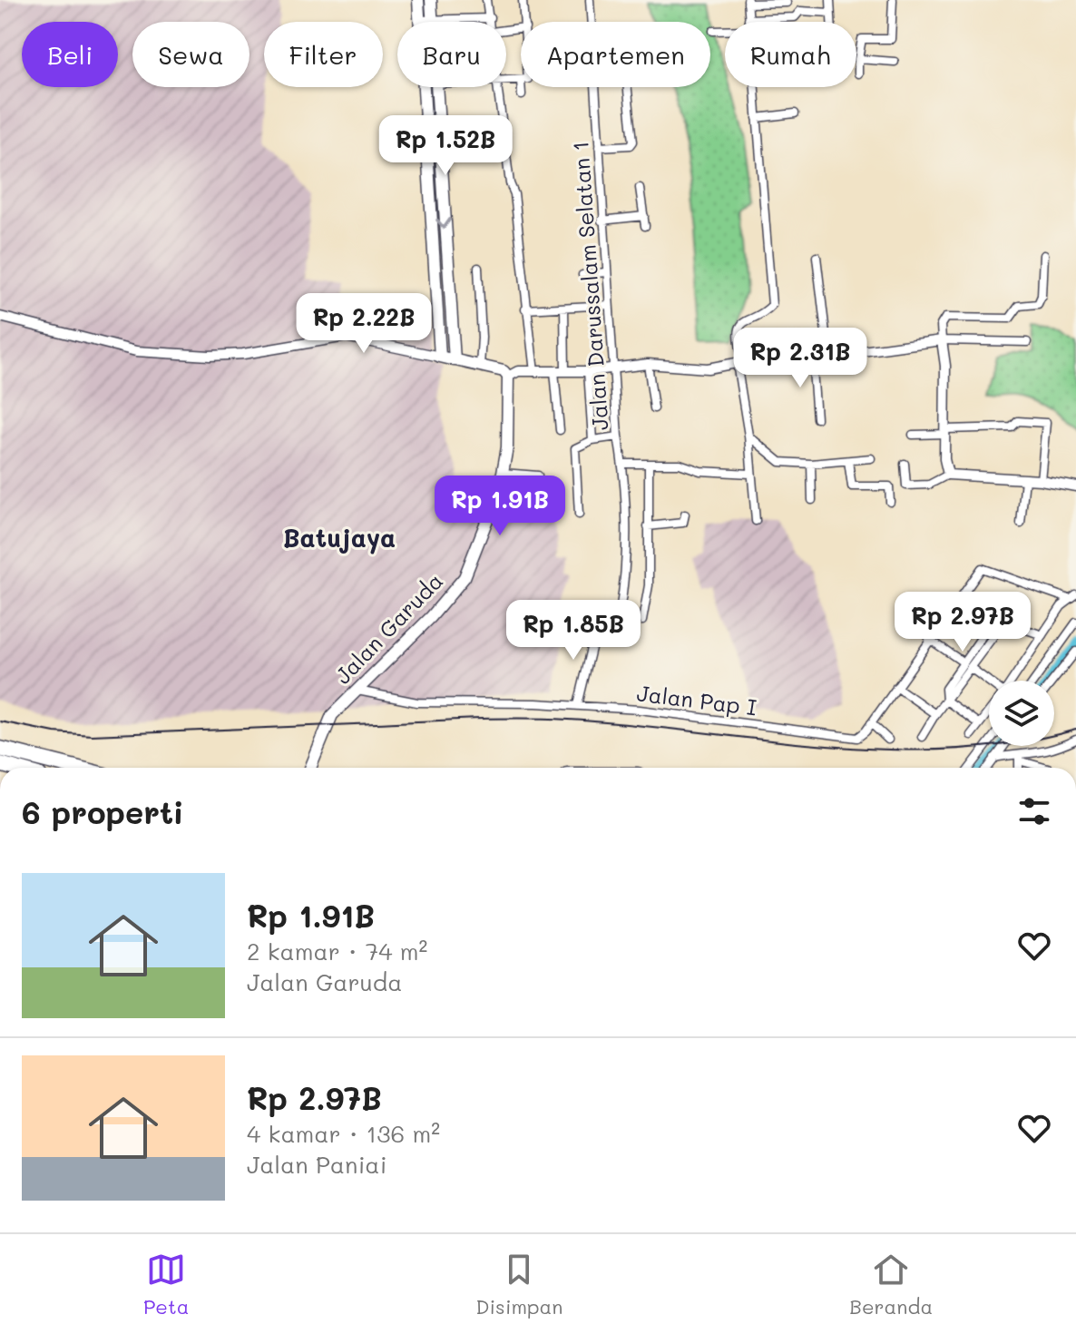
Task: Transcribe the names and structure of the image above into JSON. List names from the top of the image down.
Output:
{
  "streets": {
    "main road": ["Jalan Garuda"],
    "street": ["Jalan Darussalam Selatan 1", "Jalan Pap I"]
  },
  "crossings": [
    ["Jalan Garuda", "Jalan Pap I"]
  ],
  "districts": ["Batujaya"],
  "page": {
    "chip": [
      "Beli",
      "Sewa",
      "Filter",
      "Baru",
      "Apartemen",
      "Rumah"
    ],
    "price": [
      "Rp 1.52B",
      "Rp 2.22B",
      "Rp 2.31B",
      "Rp 1.91B",
      "Rp 2.97B",
      "Rp 1.85B"
    ],
    "heading": "6 properti",
    "list": [
      {
        "name": "Rp 1.91B",
        "note": "2 kamar · 74 m² · Jalan Garuda"
      },
      {
        "name": "Rp 2.97B",
        "note": "4 kamar · 136 m² · Jalan Paniai"
      }
    ],
    "tabs": ["Peta", "Disimpan", "Beranda"]
  }
}
